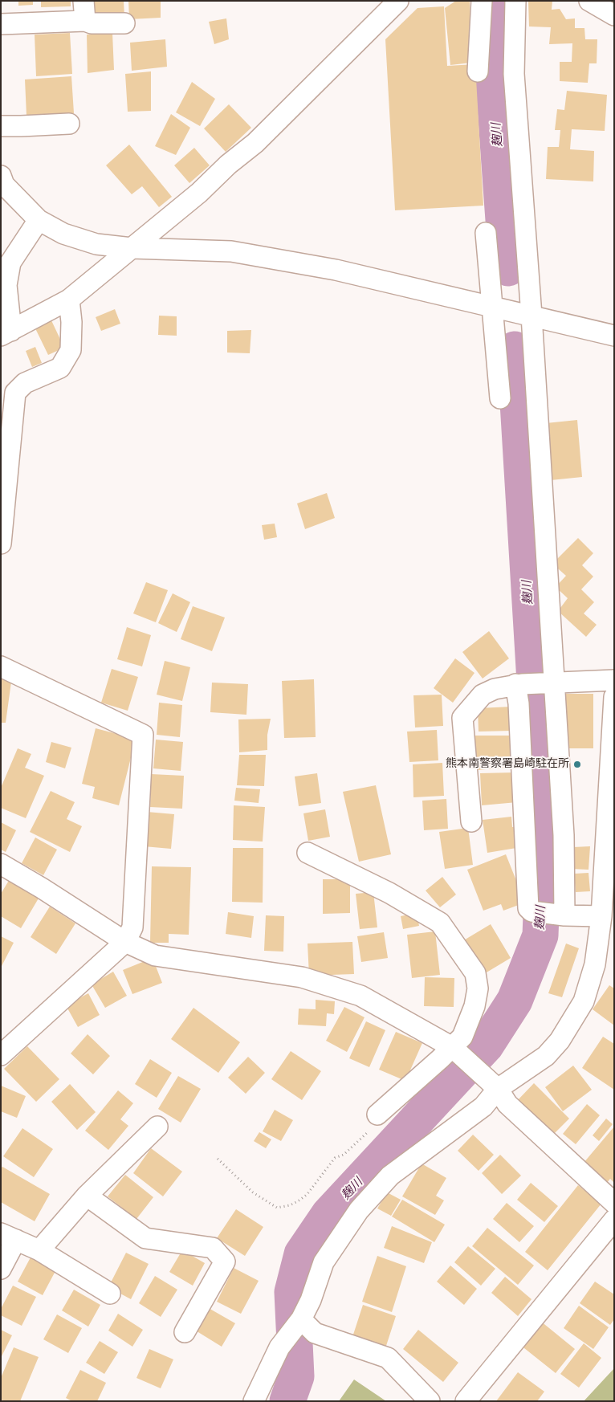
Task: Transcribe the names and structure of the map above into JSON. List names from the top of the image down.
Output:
{
  "water": ["麹川"],
  "places": ["熊本南警察署島崎駐在所"]
}
